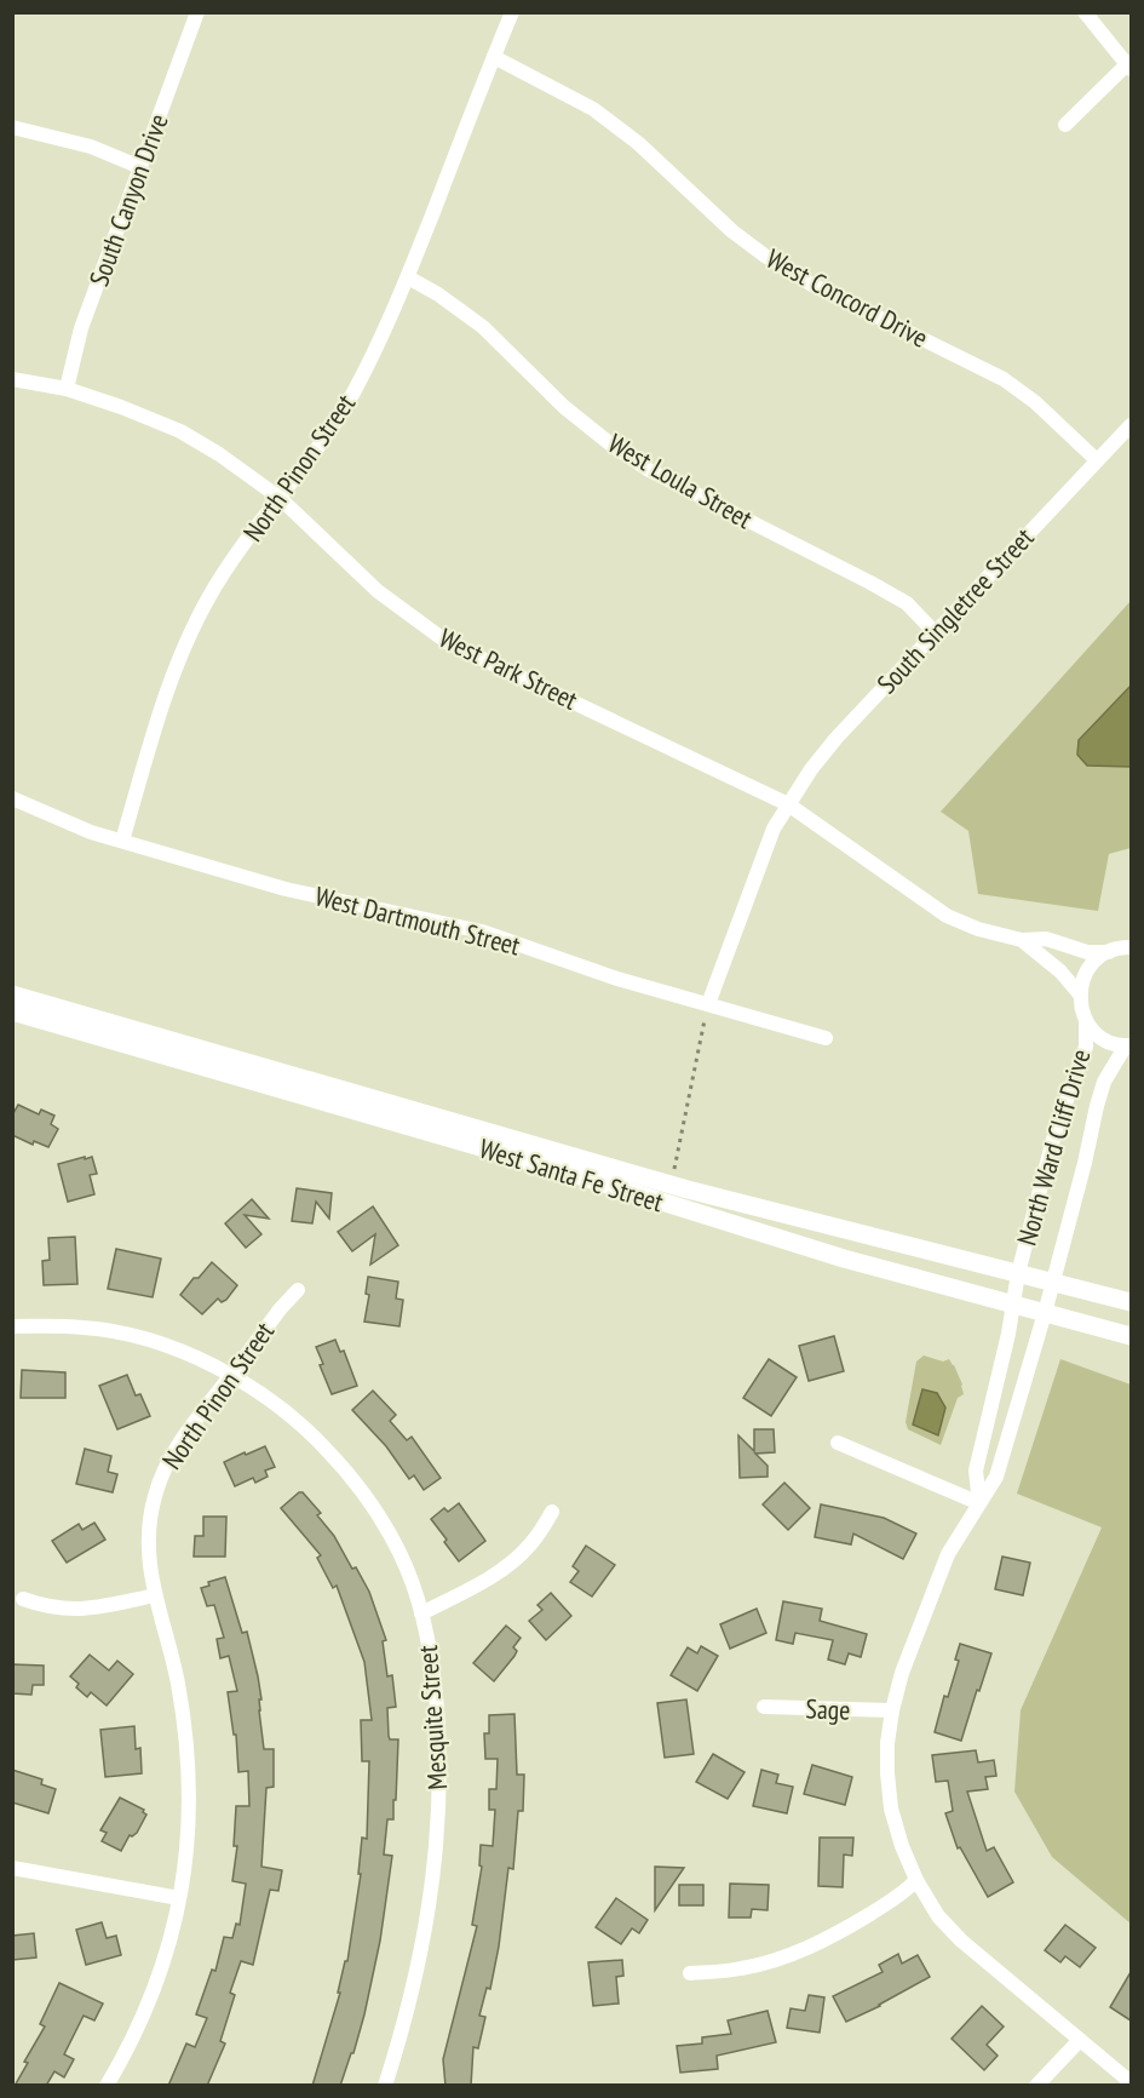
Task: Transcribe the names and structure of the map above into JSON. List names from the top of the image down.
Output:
{
  "streets": {
    "street": [
      "South Canyon Drive",
      "West Concord Drive",
      "North Pinon Street",
      "West Loula Street",
      "South Singletree Street",
      "West Park Street",
      "West Dartmouth Street",
      "North Ward Cliff Drive",
      "West Santa Fe Street",
      "Sage",
      "Mesquite Street"
    ]
  },
  "crossings": [
    ["South Canyon Drive", "West Park Street"],
    ["West Concord Drive", "North Pinon Street"],
    ["West Concord Drive", "South Singletree Street"],
    ["North Pinon Street", "West Loula Street"],
    ["North Pinon Street", "West Park Street"],
    ["North Pinon Street", "West Dartmouth Street"],
    ["North Pinon Street", "Mesquite Street"],
    ["West Loula Street", "South Singletree Street"],
    ["South Singletree Street", "West Park Street"],
    ["South Singletree Street", "West Dartmouth Street"],
    ["West Park Street", "North Ward Cliff Drive"],
    ["North Ward Cliff Drive", "West Santa Fe Street"],
    ["North Ward Cliff Drive", "Sage"]
  ]
}
